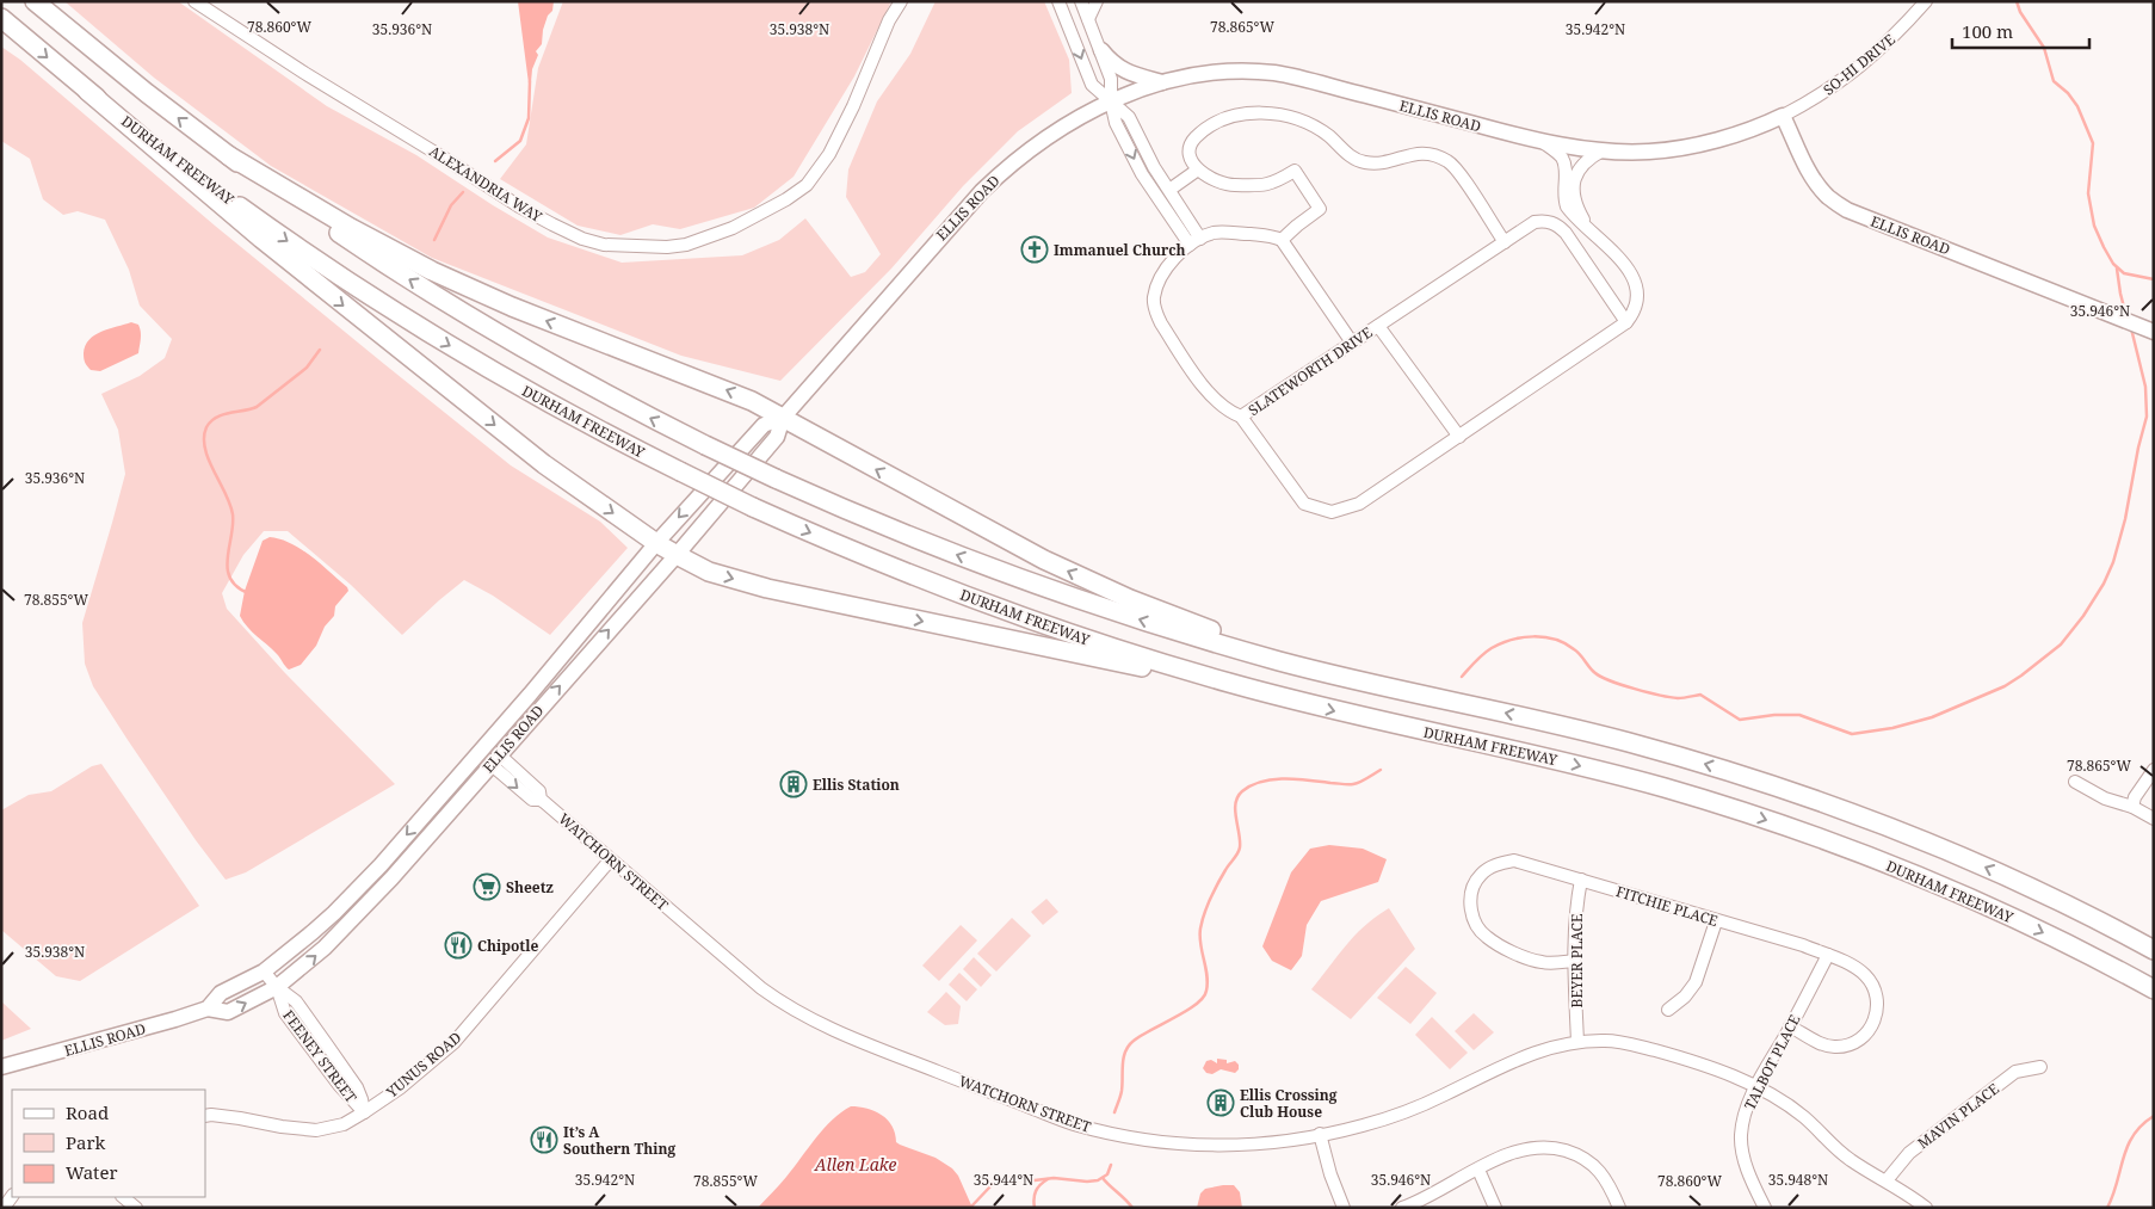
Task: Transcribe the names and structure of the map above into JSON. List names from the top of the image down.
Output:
{
  "streets": {
    "highway": ["DURHAM FREEWAY"],
    "main road": ["ELLIS ROAD"],
    "street": [
      "SO-HI DRIVE",
      "ALEXANDRIA WAY",
      "SLATEWORTH DRIVE",
      "WATCHORN STREET",
      "FITCHIE PLACE",
      "BEYER PLACE",
      "FEENEY STREET",
      "TALBOT PLACE",
      "YUNUS ROAD",
      "MAVIN PLACE"
    ]
  },
  "crossings": [
    ["SO-HI DRIVE", "ELLIS ROAD"],
    ["ELLIS ROAD", "SLATEWORTH DRIVE"],
    ["ELLIS ROAD", "WATCHORN STREET"],
    ["ELLIS ROAD", "FEENEY STREET"],
    ["WATCHORN STREET", "BEYER PLACE"],
    ["WATCHORN STREET", "TALBOT PLACE"],
    ["WATCHORN STREET", "YUNUS ROAD"],
    ["WATCHORN STREET", "MAVIN PLACE"],
    ["FITCHIE PLACE", "BEYER PLACE"],
    ["FITCHIE PLACE", "TALBOT PLACE"],
    ["FEENEY STREET", "YUNUS ROAD"]
  ],
  "water": ["Allen Lake"],
  "places": {
    "church": ["Immanuel Church"],
    "building": ["Ellis Station", "Ellis Crossing Club House"],
    "supermarket": ["Sheetz"],
    "restaurant": ["Chipotle", "It’s A Southern Thing"]
  },
  "legend": ["Road", "Park", "Water"],
  "scale_bar": "100 m",
  "coordinates": [
    "78.865°W",
    "78.860°W",
    "35.936°N",
    "35.938°N",
    "35.942°N",
    "35.946°N",
    "78.855°W",
    "35.944°N",
    "35.948°N"
  ]
}
